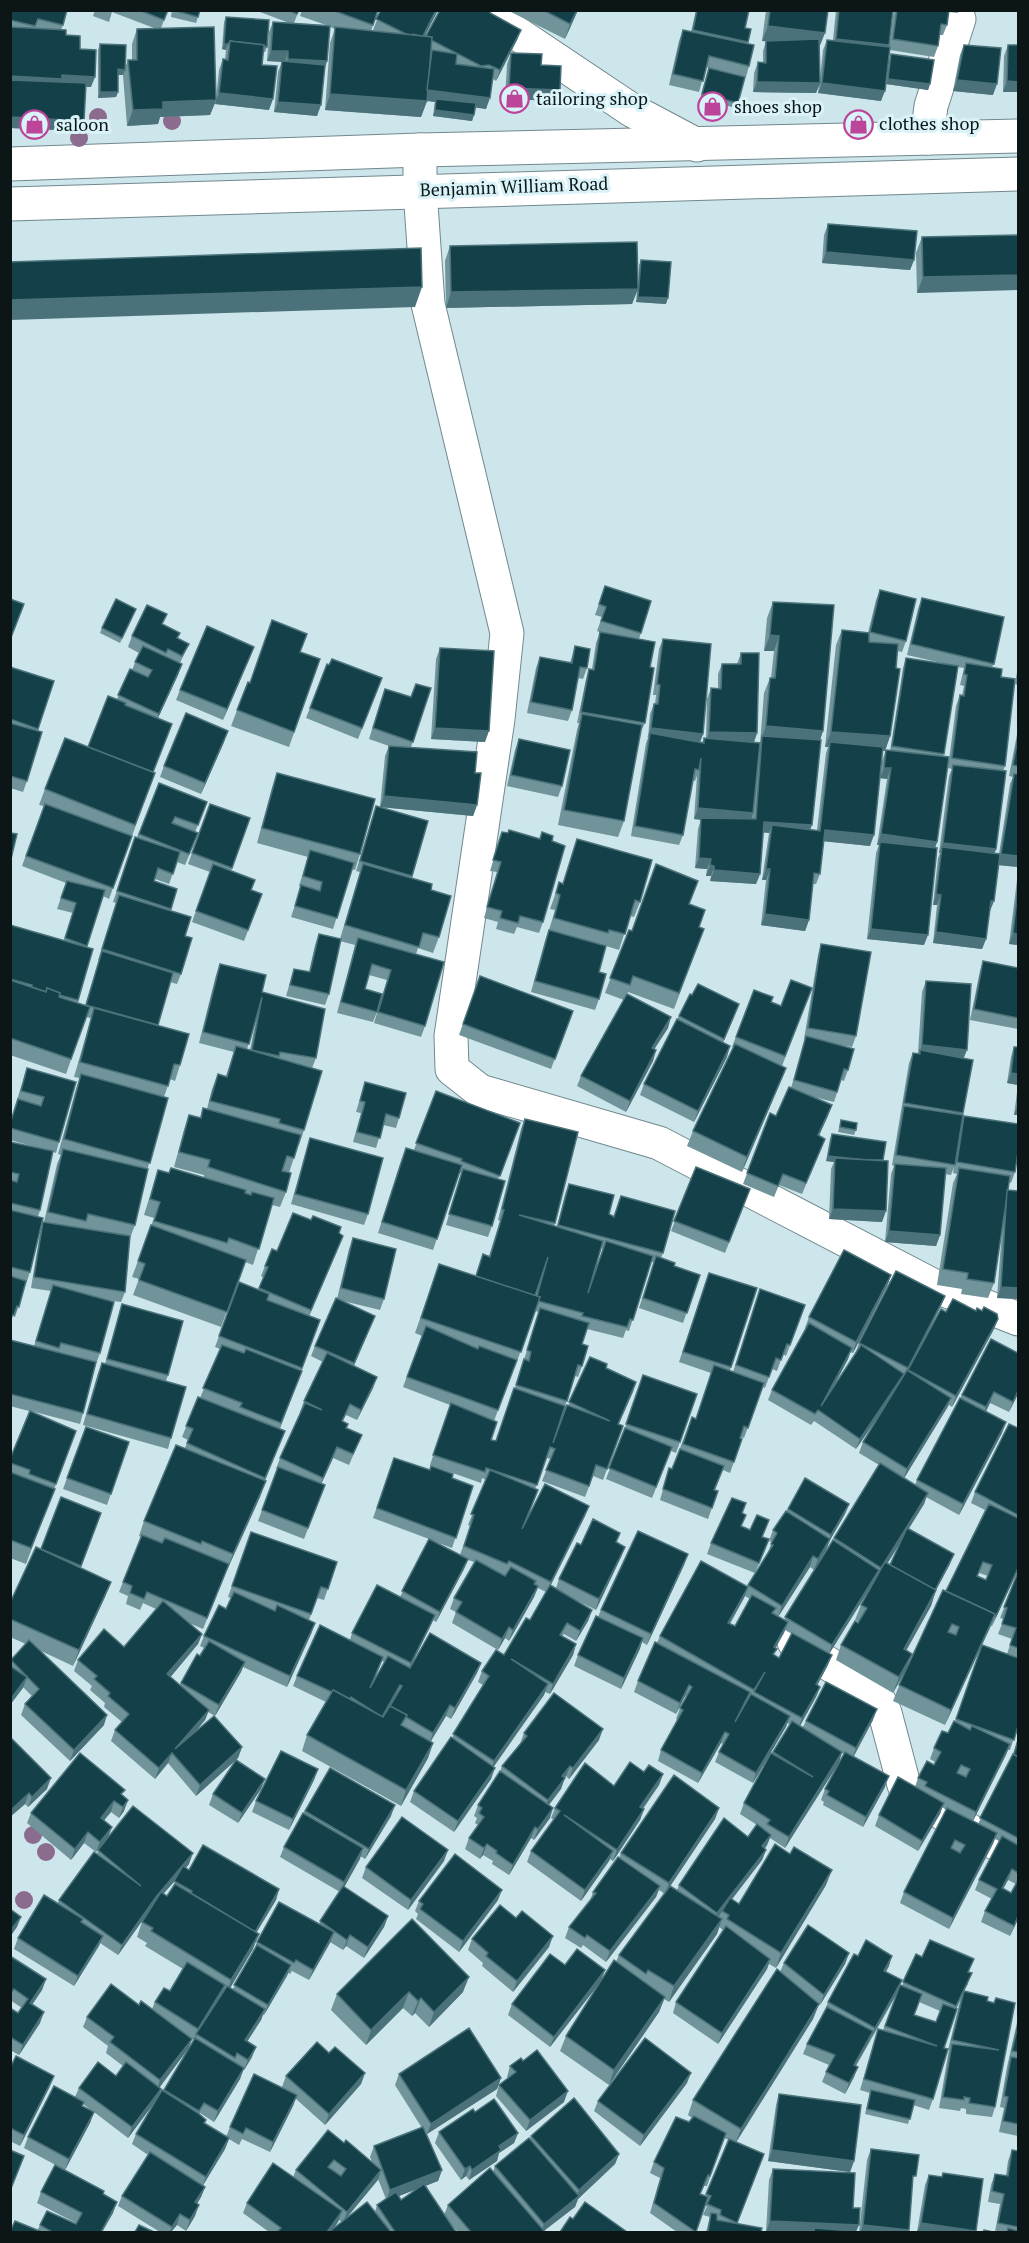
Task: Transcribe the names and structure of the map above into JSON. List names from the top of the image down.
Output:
{
  "streets": {
    "street": ["Benjamin William Road"]
  },
  "places": {
    "shop": [
      "tailoring shop",
      "shoes shop",
      "clothes shop",
      "saloon"
    ]
  }
}
